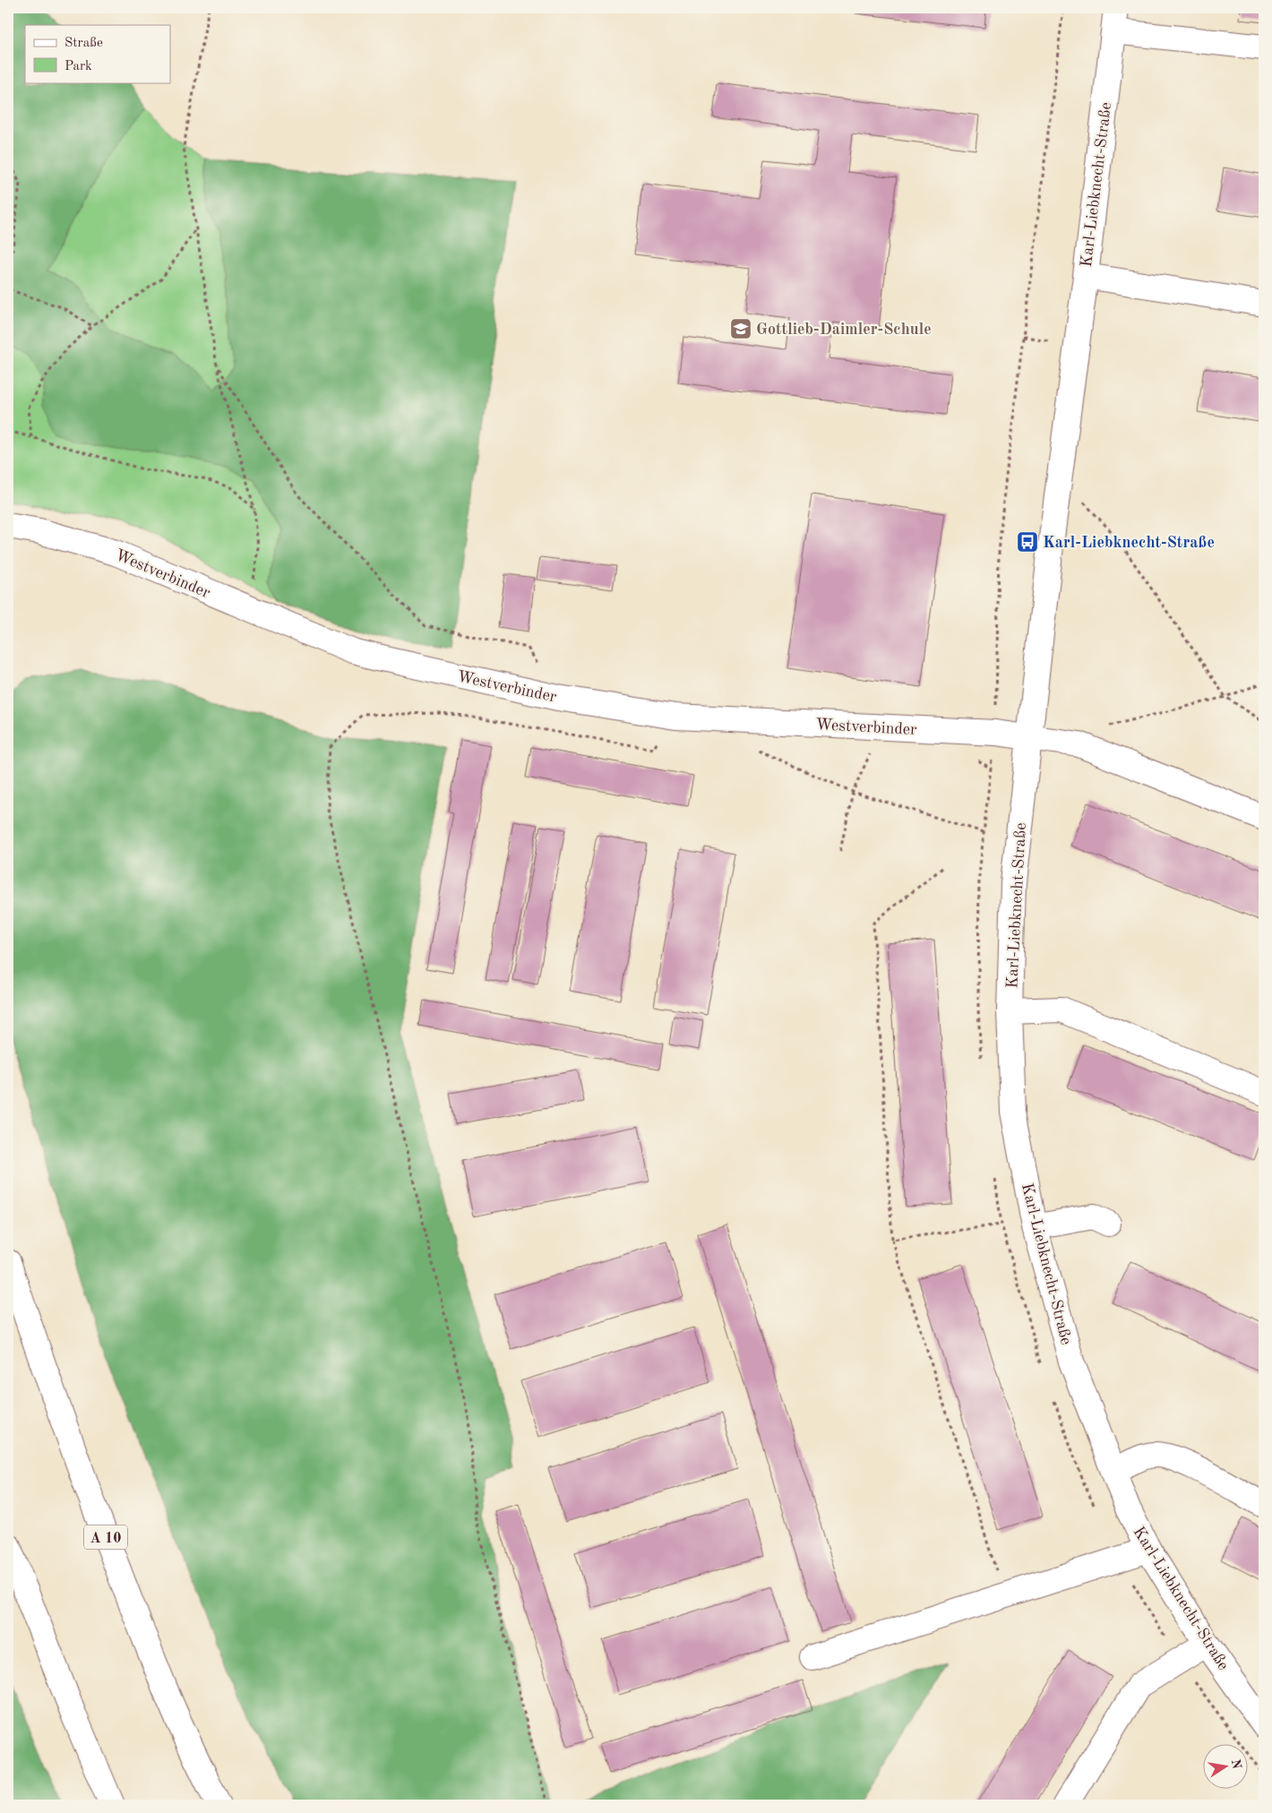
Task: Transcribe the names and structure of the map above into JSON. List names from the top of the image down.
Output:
{
  "streets": {
    "main road": ["Karl-Liebknecht-Straße", "Westverbinder", "A 10"]
  },
  "crossings": [
    ["Karl-Liebknecht-Straße", "Westverbinder"]
  ],
  "places": {
    "school or university": ["Gottlieb-Daimler-Schule"],
    "bus stop": ["Karl-Liebknecht-Straße"]
  },
  "legend": ["Straße", "Park"],
  "north": "right"
}
